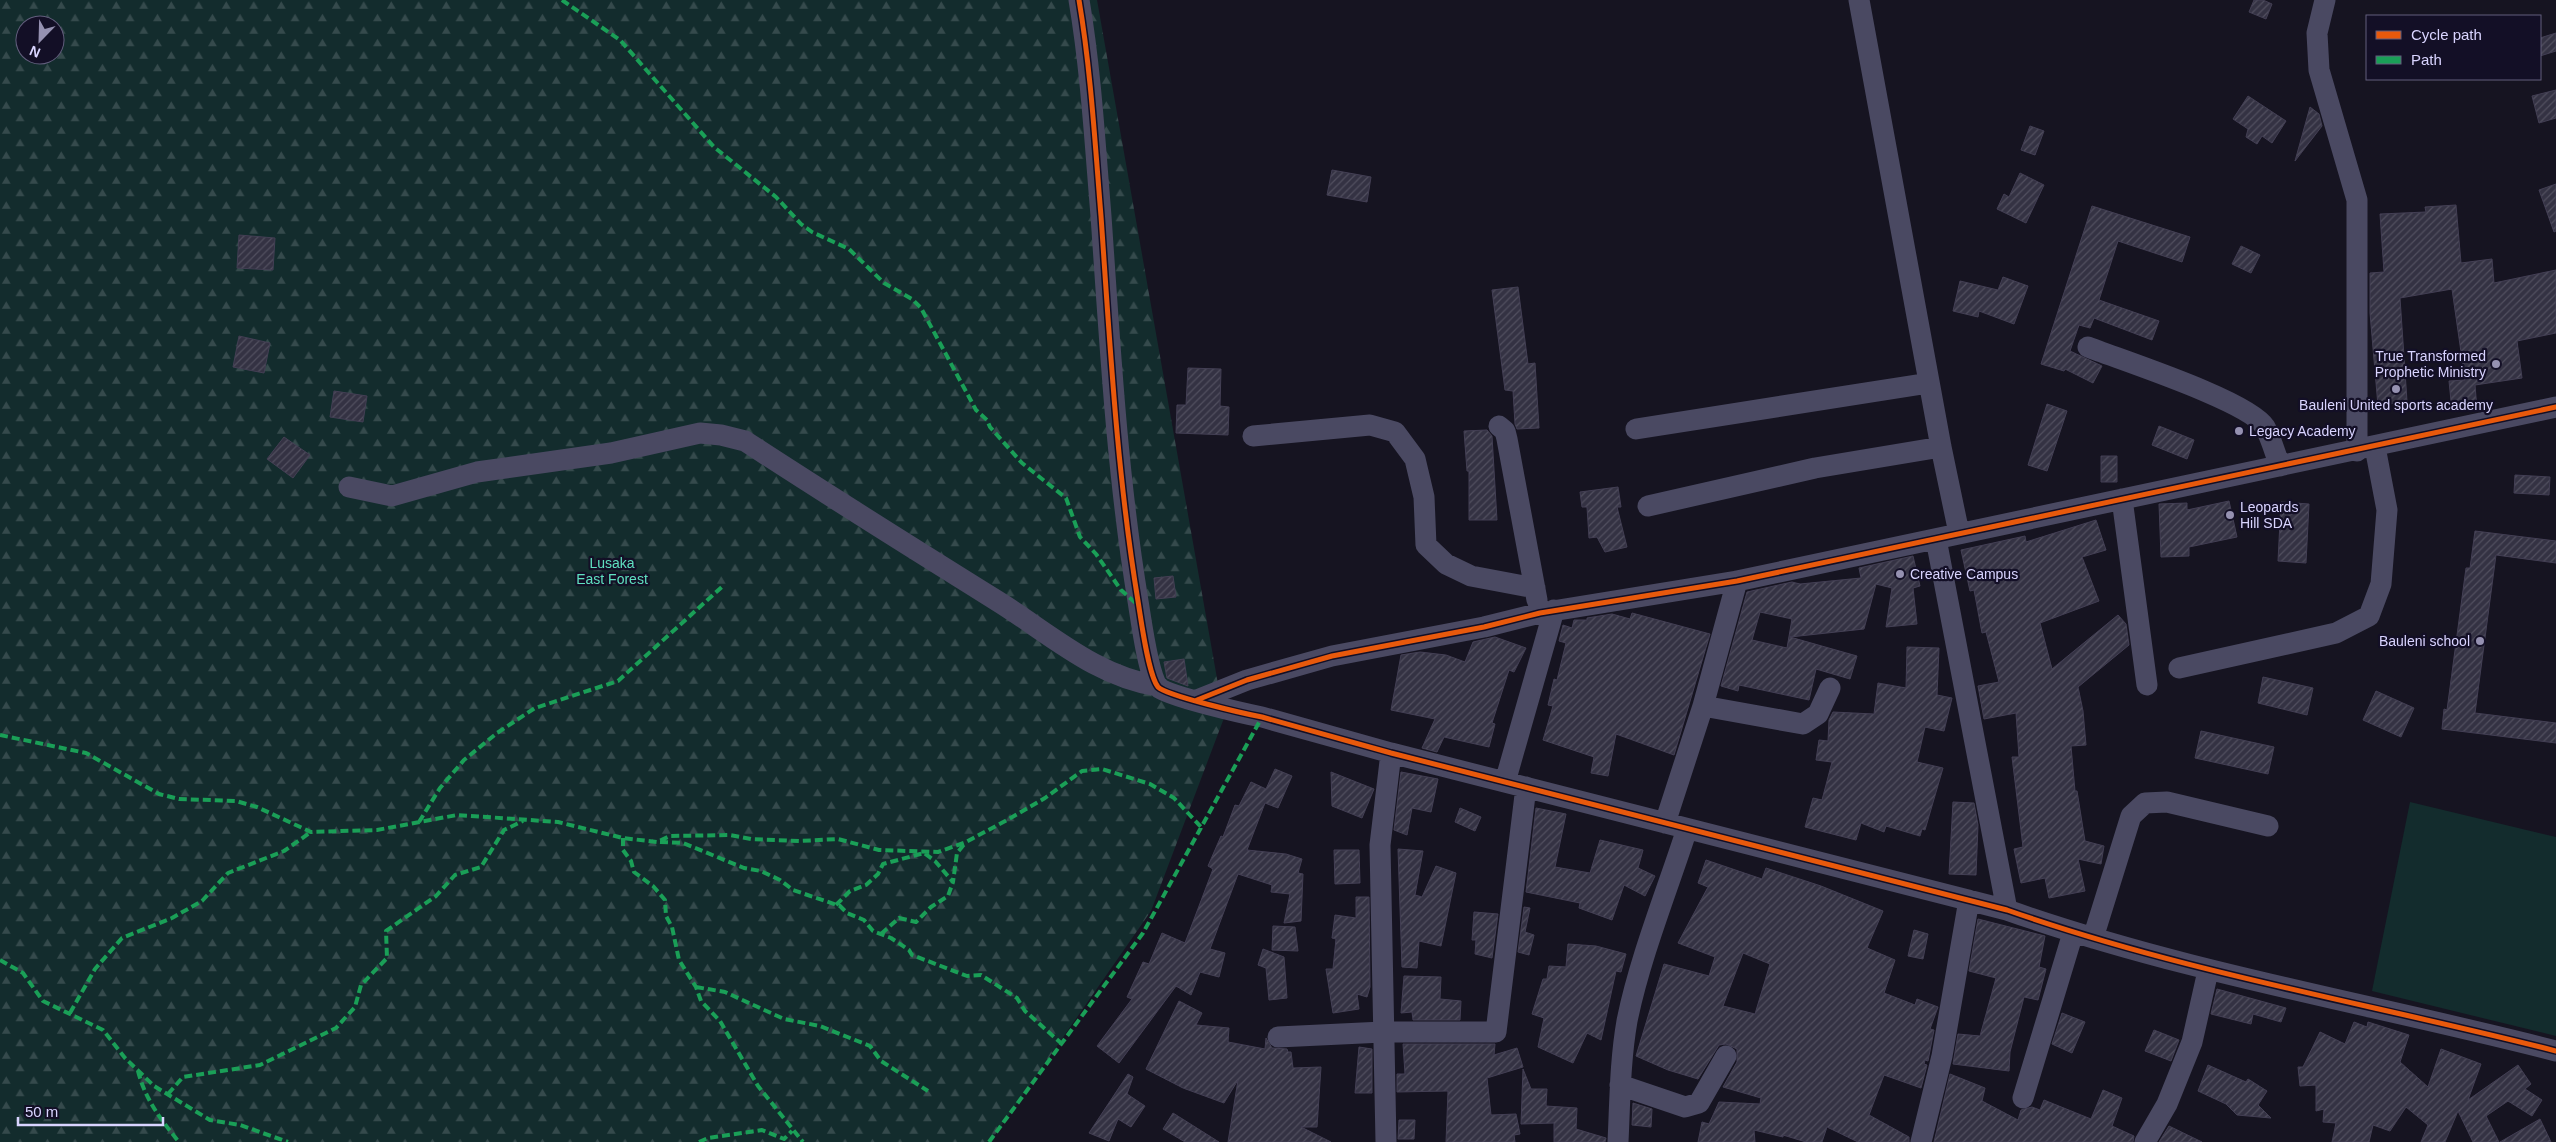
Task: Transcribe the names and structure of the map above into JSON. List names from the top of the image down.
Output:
{
  "parks": ["Lusaka East Forest"],
  "places": [
    "True Transformed Prophetic Ministry",
    "Bauleni United sports academy",
    "Legacy Academy",
    "Leopards Hill SDA",
    "Creative Campus",
    "Bauleni school"
  ],
  "legend": ["Cycle path", "Path"],
  "scale_bar": "50 m",
  "north": "bottom left"
}
